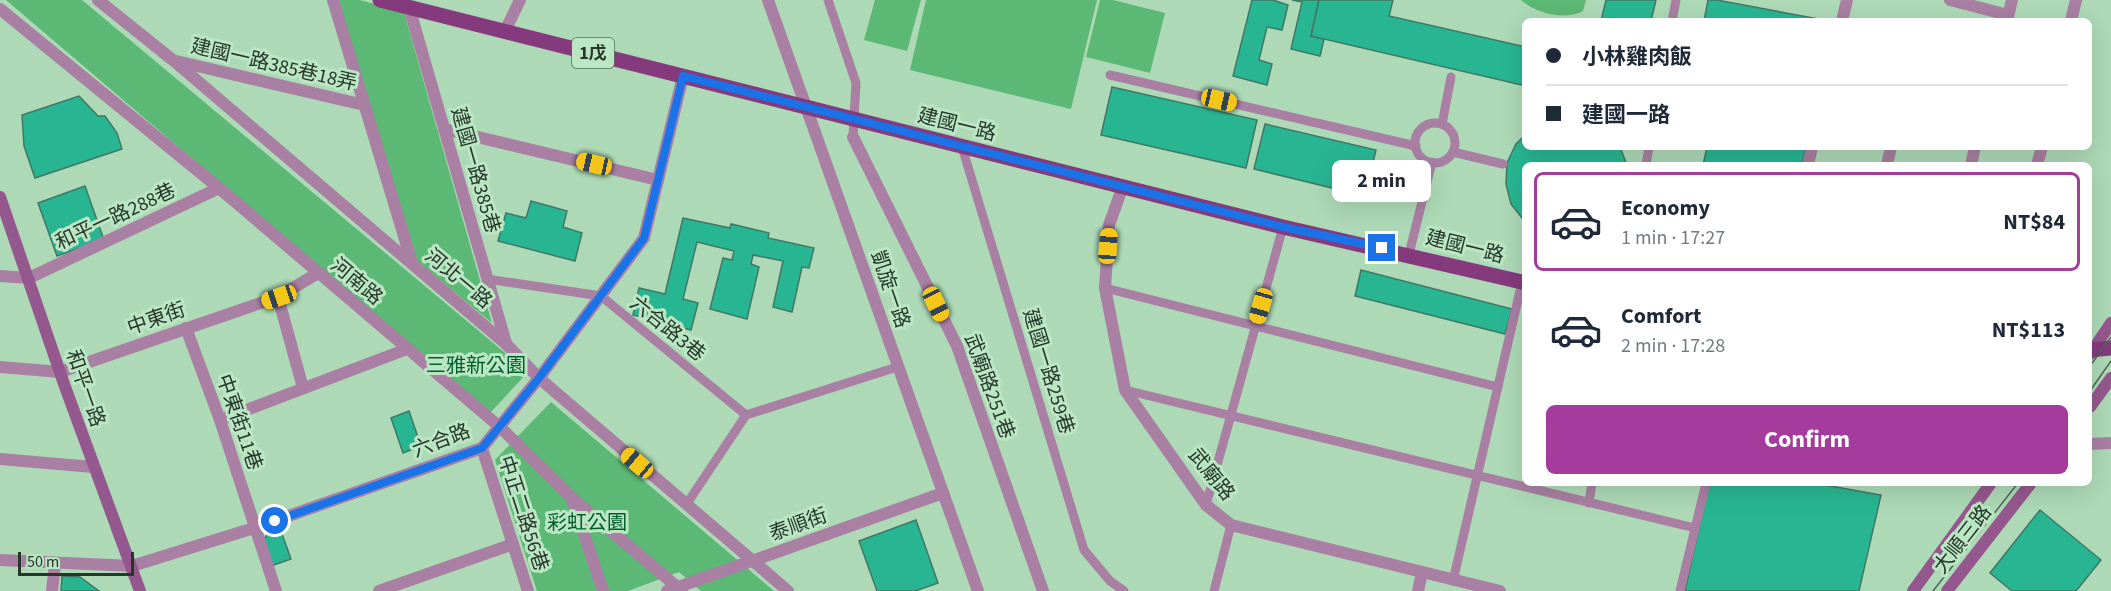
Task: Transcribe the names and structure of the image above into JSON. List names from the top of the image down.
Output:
{
  "streets": {
    "main road": ["1戊", "建國一路"],
    "street": [
      "建國一路385巷18弄",
      "建國一路385巷",
      "和平一路288巷",
      "河北一路",
      "河南路",
      "凱旋一路",
      "中東街",
      "武廟路251巷",
      "和平一路",
      "中東街11巷",
      "六合路",
      "武廟路",
      "中正二路56巷",
      "泰順街",
      "大順三路"
    ],
    "lane": ["六合路3巷", "建國一路259巷"]
  },
  "crossings": [
    ["建國一路385巷18弄", "河北一路"],
    ["建國一路", "建國一路385巷"],
    ["建國一路", "凱旋一路"],
    ["建國一路", "建國一路259巷"],
    ["建國一路", "六合路"],
    ["建國一路", "武廟路"],
    ["建國一路385巷", "河北一路"],
    ["建國一路385巷", "六合路3巷"],
    ["和平一路288巷", "河南路"],
    ["和平一路288巷", "和平一路"],
    ["河北一路", "六合路"],
    ["河北一路", "泰順街"],
    ["河南路", "中東街"],
    ["河南路", "六合路"],
    ["河南路", "泰順街"],
    ["凱旋一路", "泰順街"],
    ["中東街", "和平一路"],
    ["中東街", "中東街11巷"],
    ["六合路3巷", "六合路"],
    ["和平一路", "六合路"],
    ["中東街11巷", "六合路"],
    ["六合路", "中正二路56巷"]
  ],
  "parks": ["三雅新公園", "彩虹公園"],
  "scale_bar": "50 m",
  "page": {
    "banner": ["小林雞肉飯", "建國一路"],
    "bubble": "2 min",
    "list": [
      {
        "name": "Economy",
        "note": "1 min · 17:27",
        "value": "NT$84"
      },
      {
        "name": "Comfort",
        "note": "2 min · 17:28",
        "value": "NT$113"
      }
    ],
    "buttons": "Confirm",
    "scale": "50 m"
  }
}
